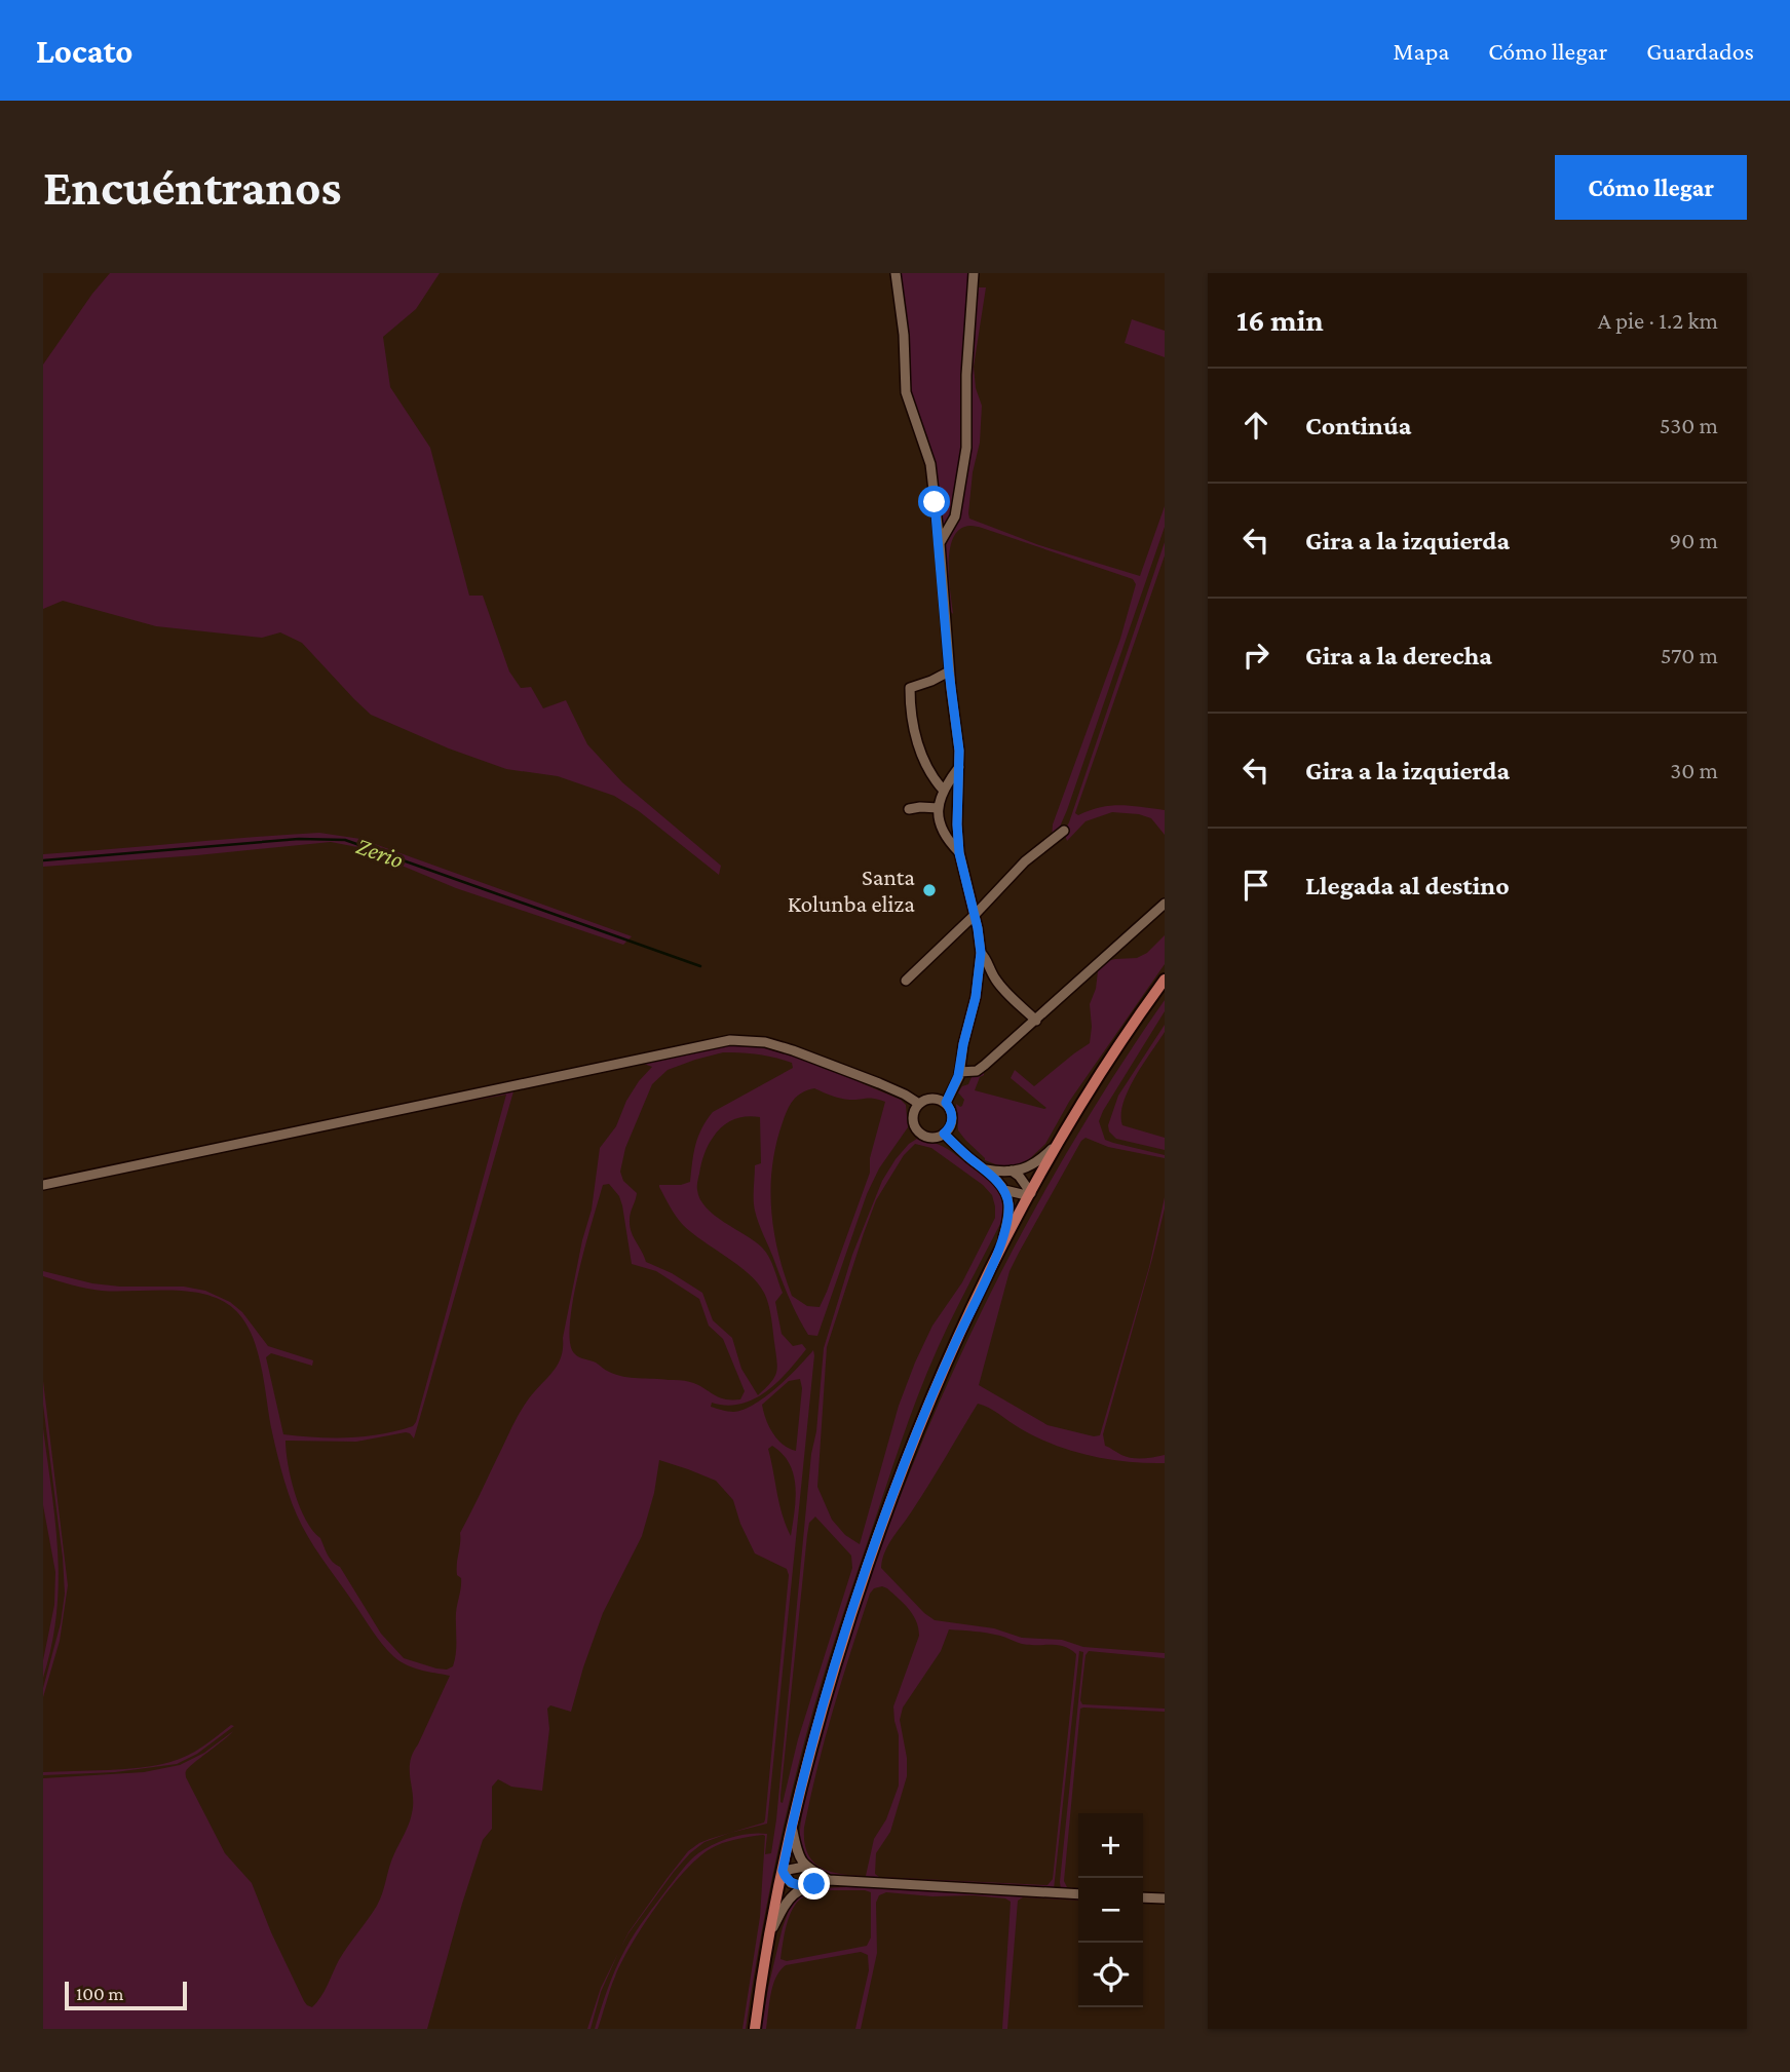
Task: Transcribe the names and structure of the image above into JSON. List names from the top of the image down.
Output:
{
  "water": ["Zerio"],
  "places": ["Santa Kolunba eliza"],
  "scale_bar": "100 m",
  "page": {
    "header": "Locato",
    "nav": ["Mapa", "Cómo llegar", "Guardados"],
    "buttons": "Cómo llegar",
    "title": "Encuéntranos",
    "heading": ["16 min", "A pie · 1.2 km"],
    "list": [
      ["Continúa", "530 m"],
      ["Gira a la izquierda", "90 m"],
      ["Gira a la derecha", "570 m"],
      ["Gira a la izquierda", "30 m"],
      "Llegada al destino"
    ],
    "map_buttons": ["+", "−"],
    "scale": "100 m"
  }
}
